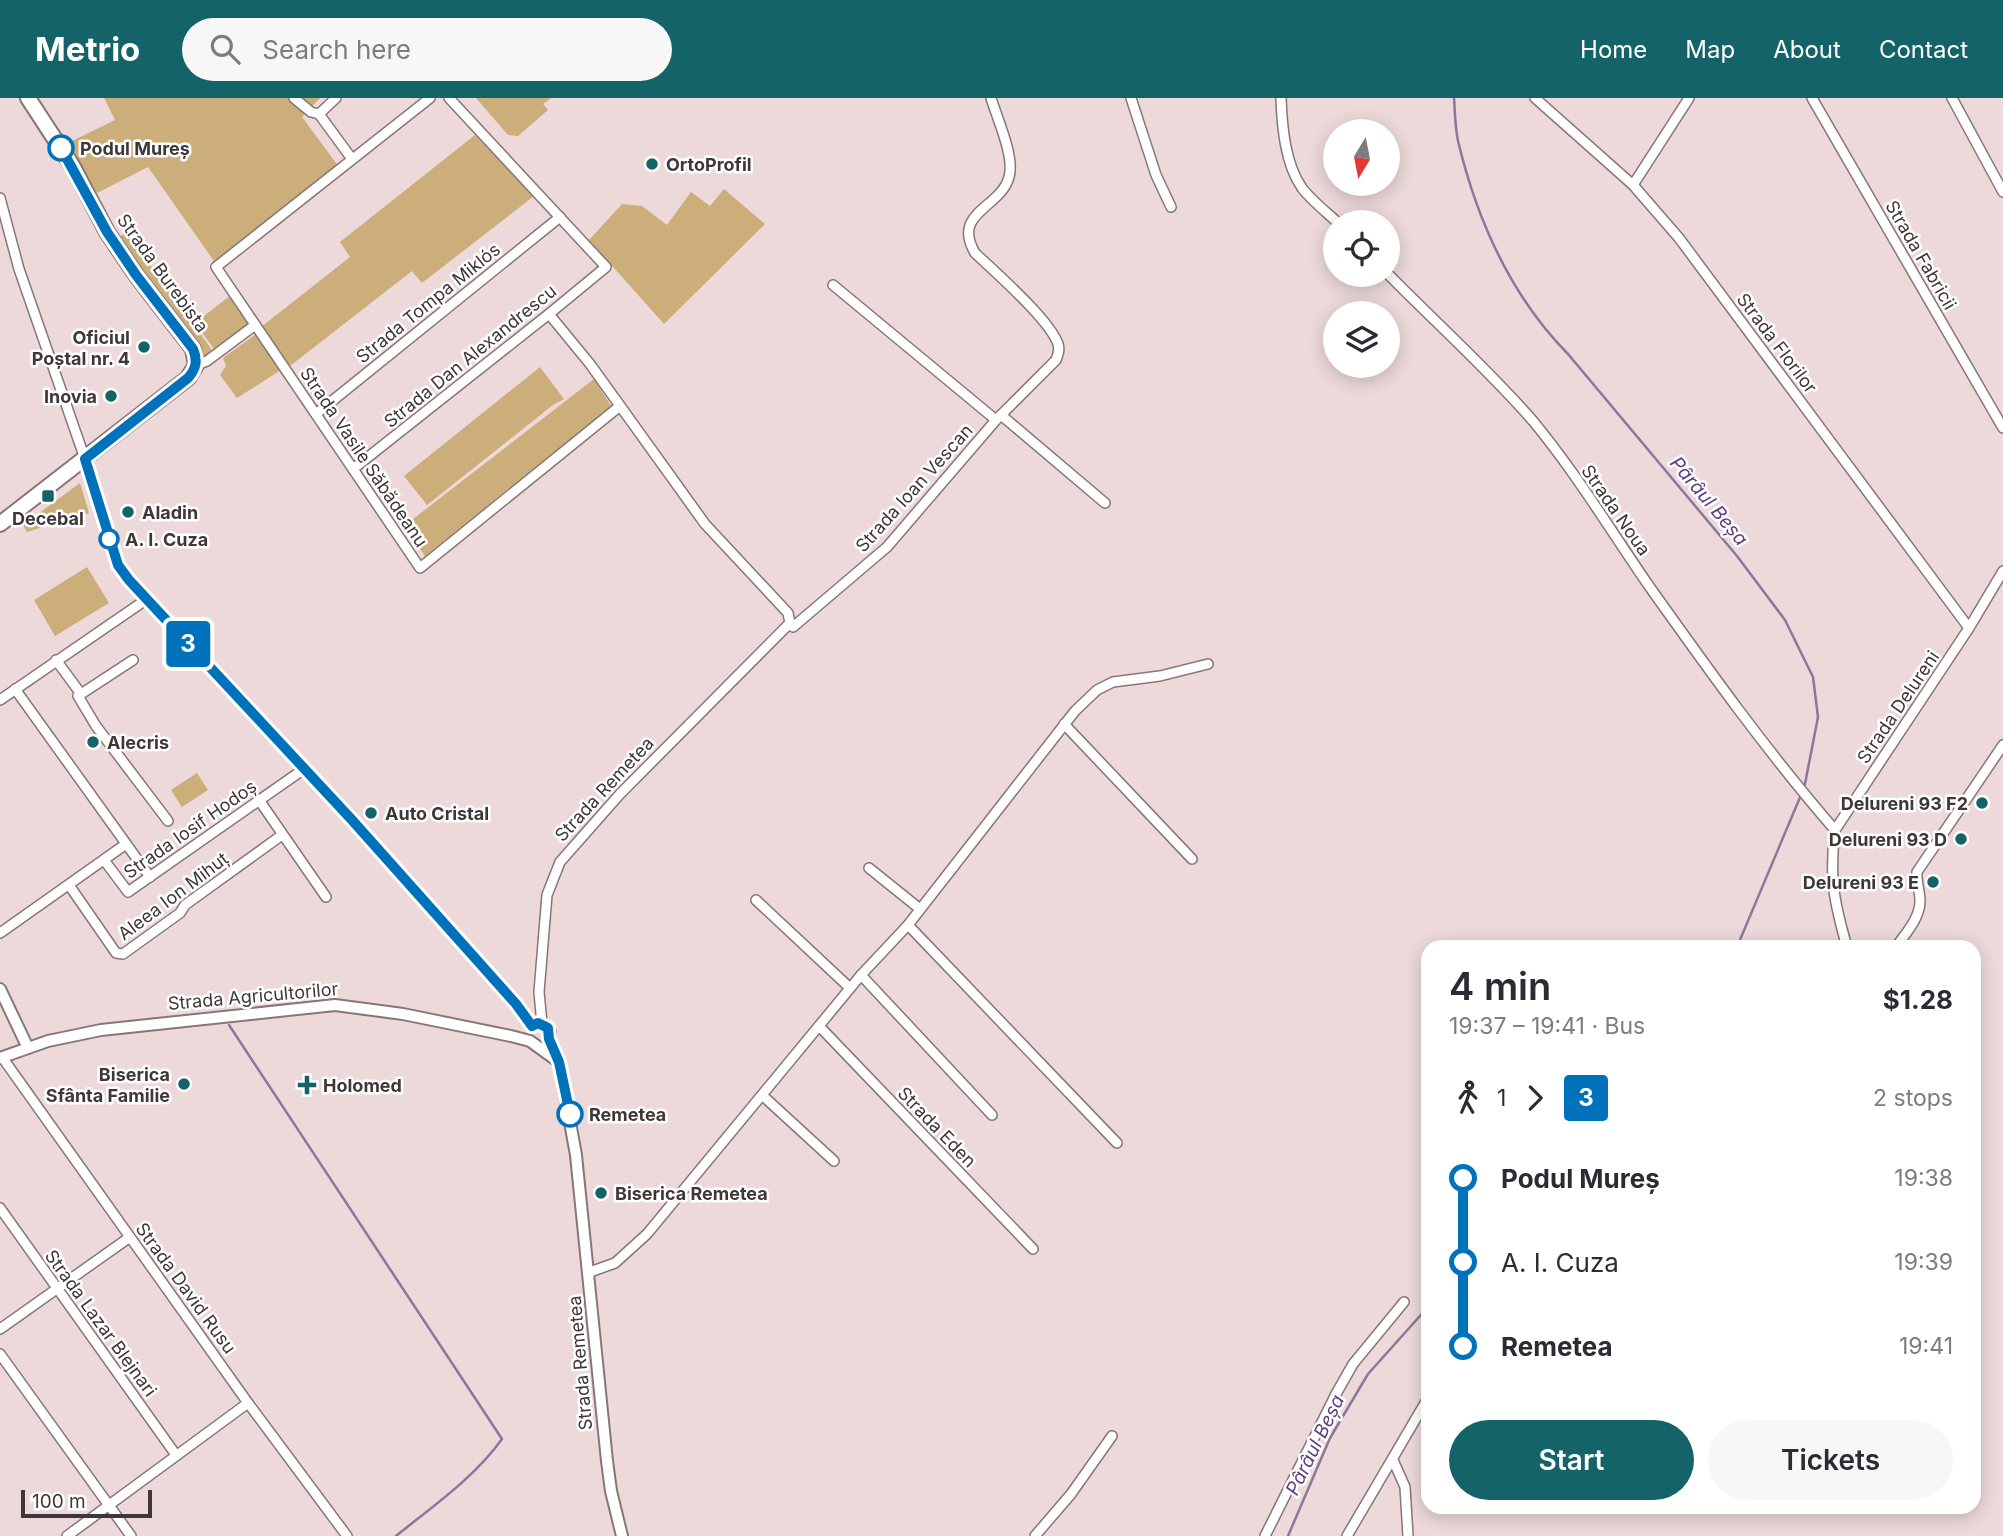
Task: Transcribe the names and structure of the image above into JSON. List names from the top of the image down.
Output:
{
  "streets": {
    "main road": ["Strada Burebista"],
    "street": [
      "Strada Fabricii",
      "Strada Tompa Miklós",
      "Strada Florilor",
      "Strada Dan Alexandrescu",
      "Strada Vasile Săbădeanu",
      "Strada Ioan Vescan",
      "Strada Noua",
      "Strada Delureni",
      "Strada Remetea",
      "Strada Iosif Hodoș",
      "Aleea Ion Mihuț",
      "Strada Agricultorilor",
      "Strada Eden",
      "Strada David Rusu",
      "Strada Lazar Blejnari"
    ]
  },
  "crossings": [
    ["Strada Tompa Miklós", "Strada Dan Alexandrescu"],
    ["Strada Tompa Miklós", "Strada Vasile Săbădeanu"],
    ["Strada Florilor", "Strada Delureni"],
    ["Strada Dan Alexandrescu", "Strada Vasile Săbădeanu"],
    ["Strada Ioan Vescan", "Strada Remetea"],
    ["Strada Noua", "Strada Delureni"],
    ["Strada Remetea", "Strada Agricultorilor"],
    ["Strada Iosif Hodoș", "Aleea Ion Mihuț"],
    ["Strada Agricultorilor", "Strada David Rusu"]
  ],
  "water": ["Pârâul Beșa"],
  "places": {
    "other": [
      "Podul Mureș",
      "OrtoProfil",
      "Oficiul Poștal nr. 4",
      "Inovia",
      "Aladin",
      "A. I. Cuza",
      "Alecris",
      "Delureni 93 F2",
      "Auto Cristal",
      "Delureni 93 D",
      "Delureni 93 E",
      "Biserica Sfânta Familie",
      "Remetea",
      "Biserica Remetea"
    ],
    "transit": ["Decebal"],
    "health": ["Holomed"]
  },
  "lines": ["bus line 3"],
  "scale_bar": "100 m",
  "north": "bottom",
  "page": {
    "header": "Metrio",
    "search": "Search here",
    "nav": [
      "Home",
      "Map",
      "About",
      "Contact"
    ],
    "on_map": "3",
    "heading": ["4 min", "19:37 – 19:41 · Bus", "$1.28"],
    "legs": ["1", "3", "2 stops"],
    "list": [
      {
        "name": "Podul Mureș",
        "value": "19:38"
      },
      {
        "name": "A. I. Cuza",
        "value": "19:39"
      },
      {
        "name": "Remetea",
        "value": "19:41"
      }
    ],
    "buttons": ["Start", "Tickets"],
    "scale": "100 m"
  }
}
